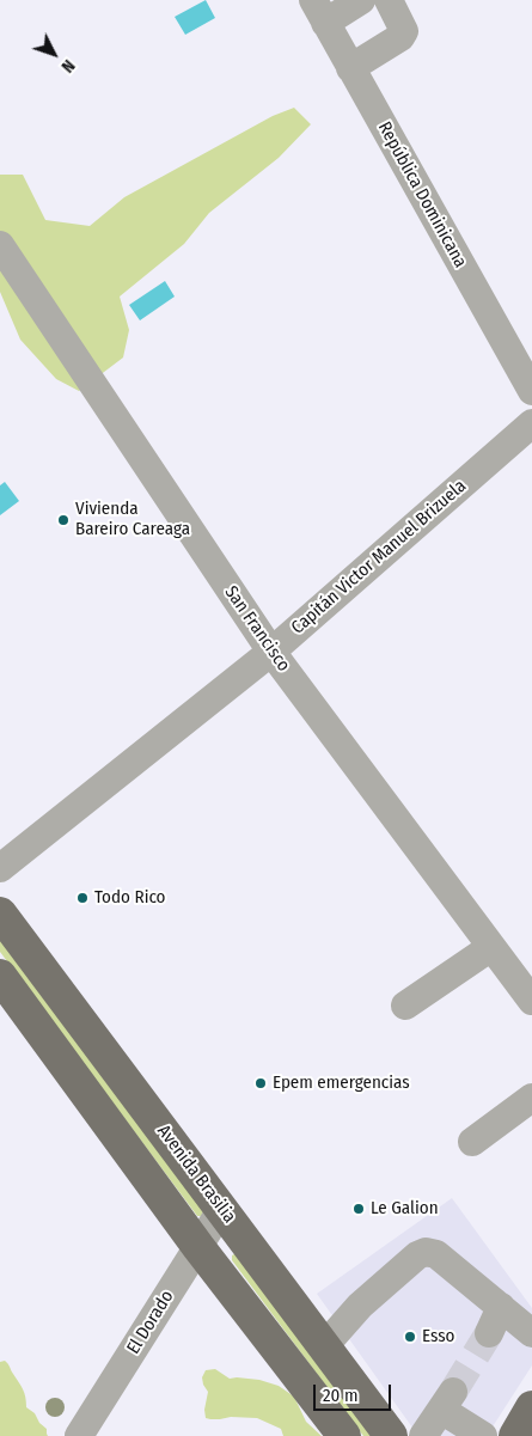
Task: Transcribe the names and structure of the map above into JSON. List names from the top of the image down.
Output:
{
  "streets": {
    "main road": ["Avenida Brasilia"],
    "street": [
      "República Dominicana",
      "Capitán Victor Manuel Brizuela",
      "San Francisco",
      "El Dorado"
    ]
  },
  "crossings": [
    ["Capitán Victor Manuel Brizuela", "San Francisco"],
    ["Avenida Brasilia", "El Dorado"]
  ],
  "places": [
    "Vivienda Bareiro Careaga",
    "Todo Rico",
    "Epem emergencias",
    "Le Galion",
    "Esso"
  ],
  "scale_bar": "20 m",
  "north": "bottom right"
}
